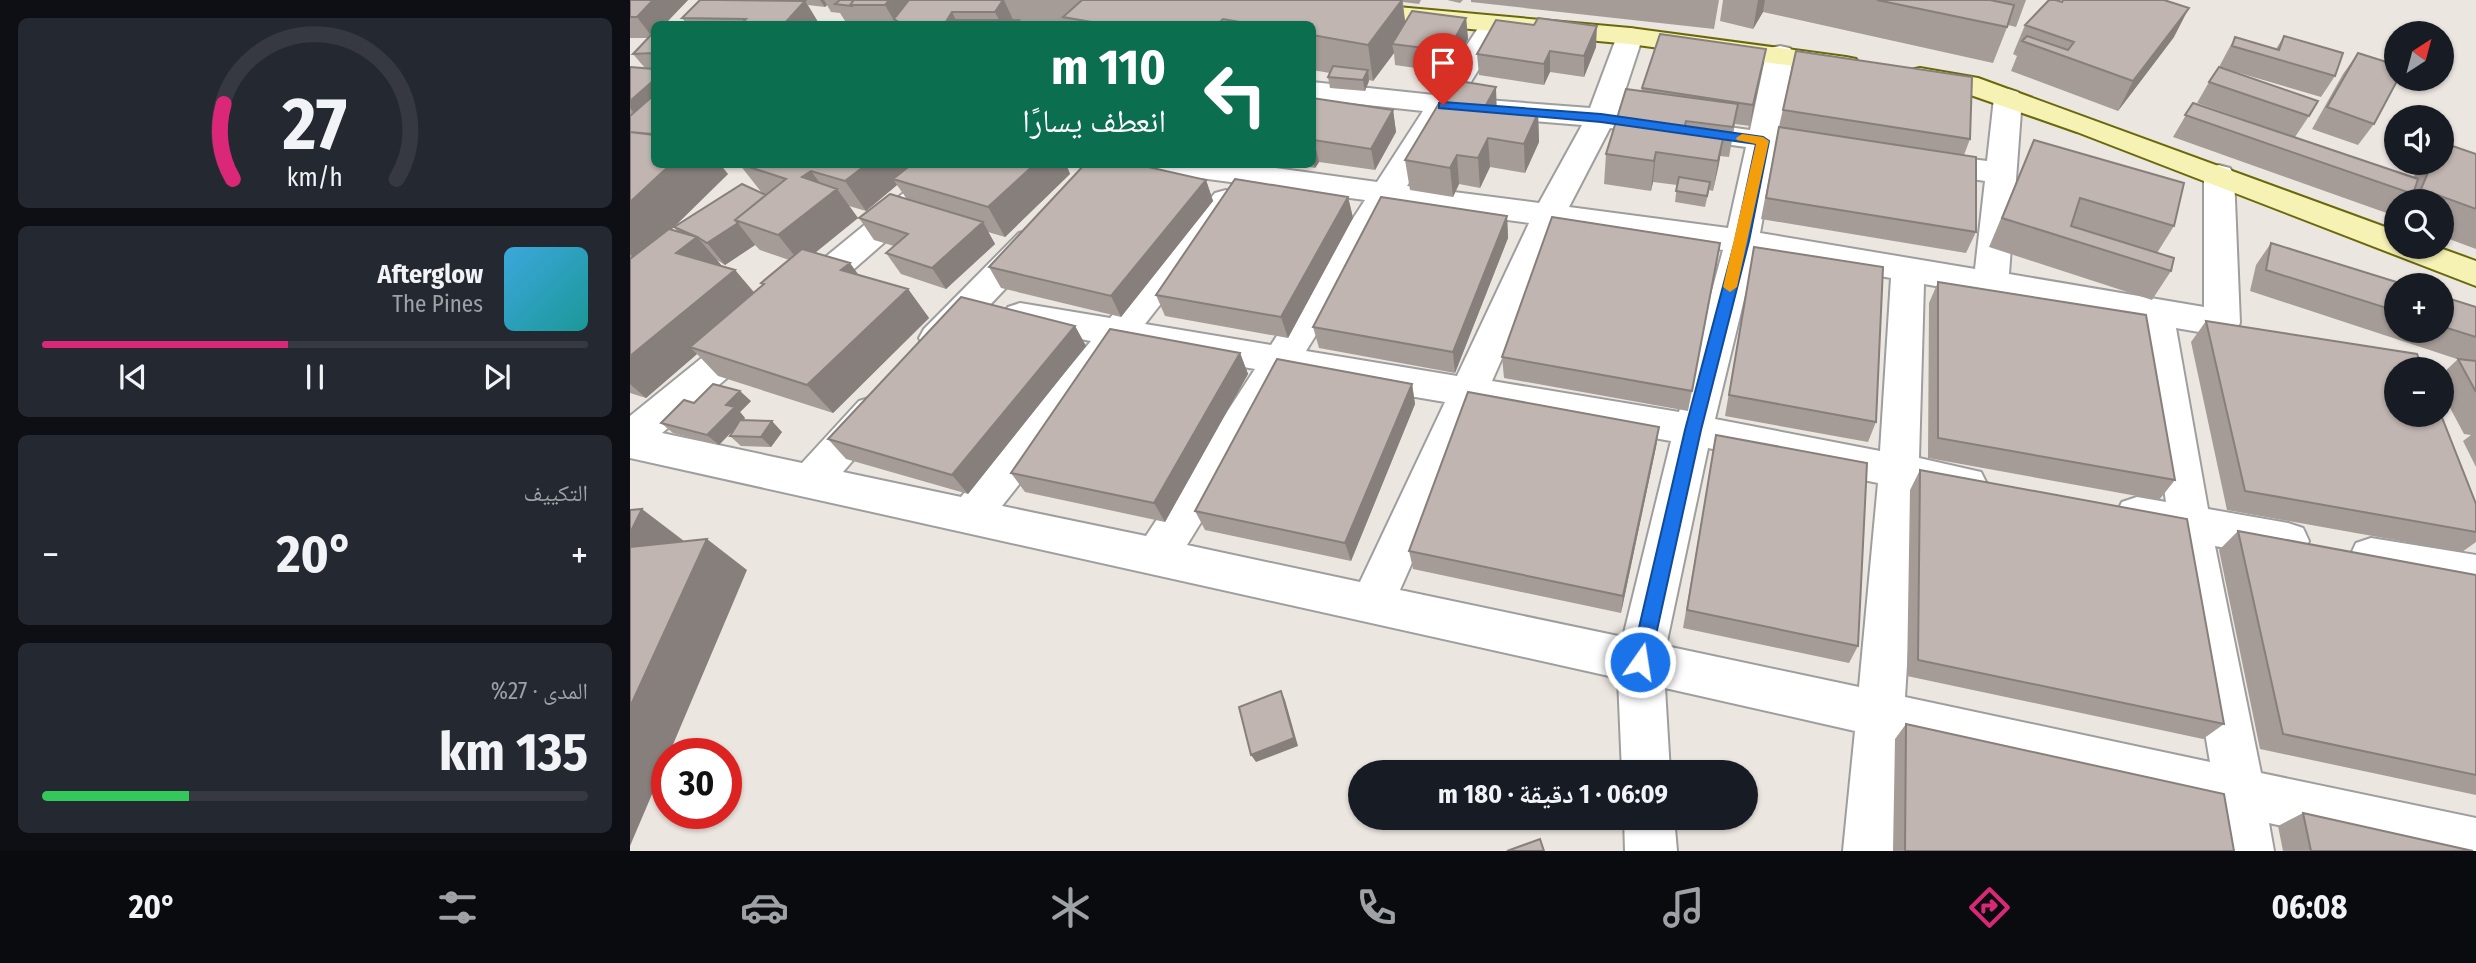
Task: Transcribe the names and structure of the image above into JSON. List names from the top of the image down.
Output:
{
  "north": "top right",
  "page": {
    "map_buttons": ["+", "−"],
    "turn": ["110 m", "انعطف يسارًا"],
    "song": ["Afterglow", "The Pines"],
    "tile": [
      "التكييف",
      ["المدى · 27%", "135 km"]
    ],
    "heat": ["−", "20°", "+"],
    "limit": "30",
    "trip": "06:09 · 1 دقيقة · 180 m",
    "tabs": ["06:08", "20°"],
    "gauge": ["27", "km/h"]
  }
}
